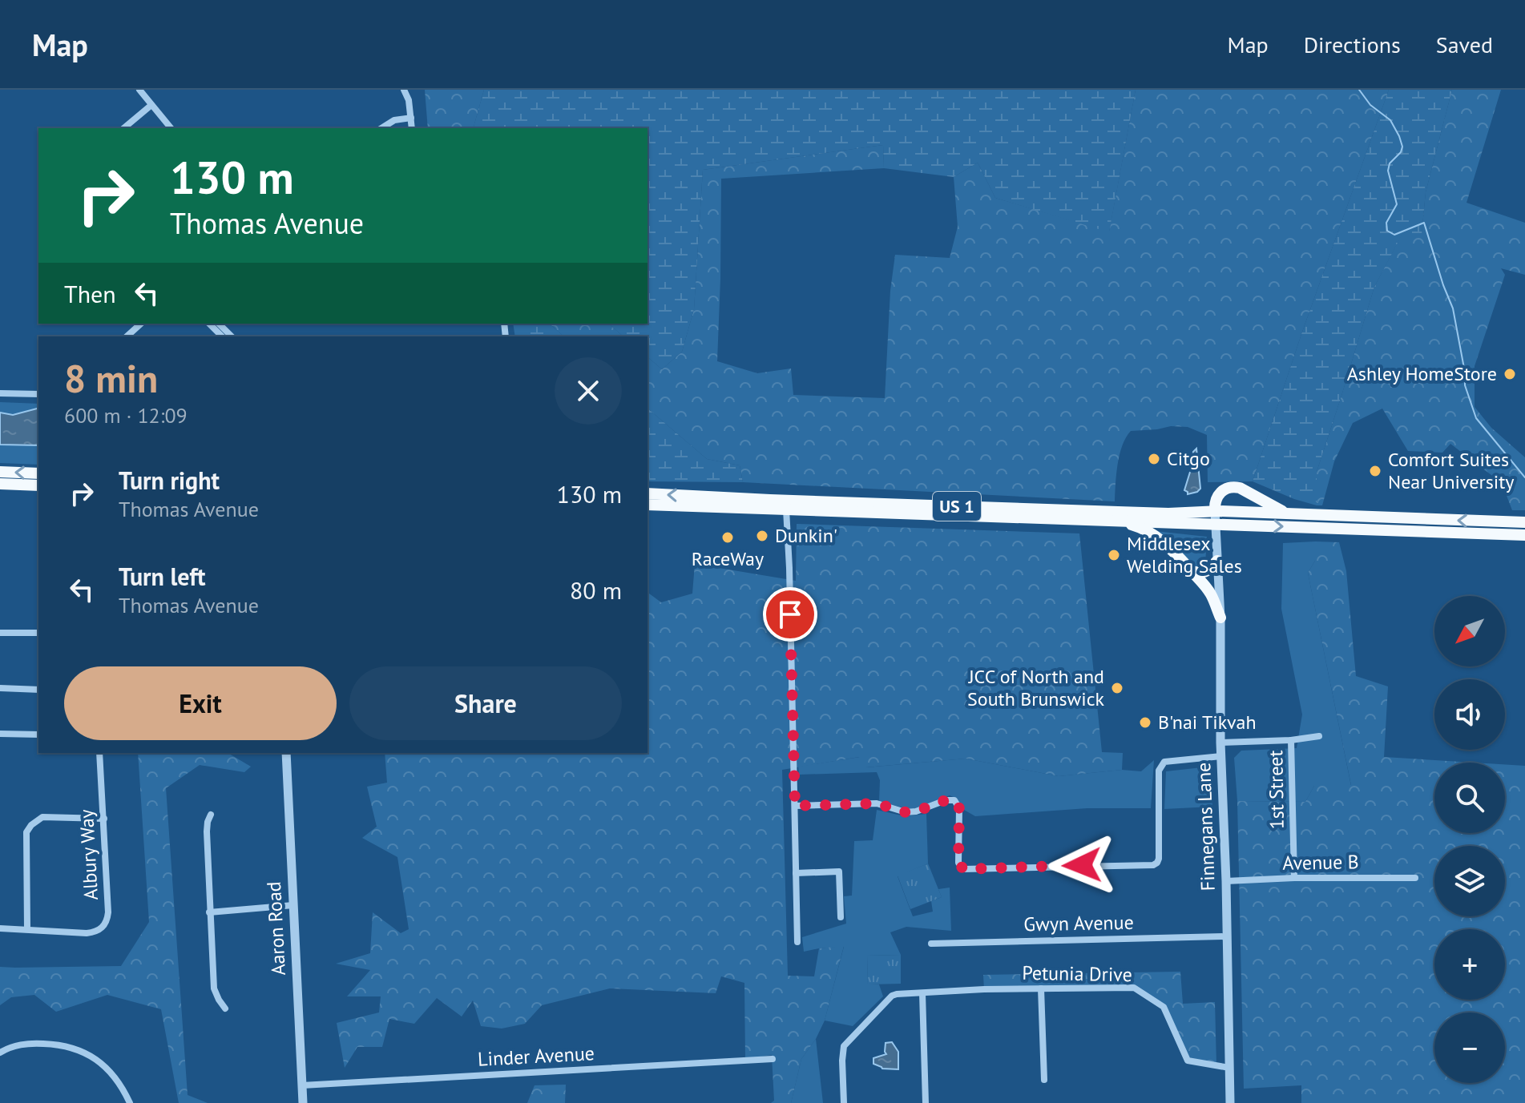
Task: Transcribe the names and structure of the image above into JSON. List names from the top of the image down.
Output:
{
  "streets": {
    "highway": ["US 1"],
    "street": [
      "1st Street",
      "Finnegans Lane",
      "Albury Way",
      "Avenue B",
      "Gwyn Avenue",
      "Aaron Road",
      "Petunia Drive",
      "Linder Avenue"
    ]
  },
  "crossings": [
    ["US 1", "Finnegans Lane"],
    ["1st Street", "Avenue B"],
    ["Finnegans Lane", "Avenue B"],
    ["Finnegans Lane", "Gwyn Avenue"],
    ["Finnegans Lane", "Petunia Drive"],
    ["Aaron Road", "Linder Avenue"]
  ],
  "places": [
    "Ashley HomeStore",
    "Citgo",
    "Comfort Suites Near University",
    "Dunkin'",
    "RaceWay",
    "Middlesex Welding Sales",
    "JCC of North and South Brunswick",
    "B'nai Tikvah"
  ],
  "north": "bottom left",
  "page": {
    "header": "Map",
    "nav": ["Map", "Directions", "Saved"],
    "turn": ["130 m", "Thomas Avenue"],
    "then": "Then",
    "heading": ["8 min", "600 m · 12:09"],
    "list": [
      {
        "name": "Turn right",
        "note": "Thomas Avenue",
        "value": "130 m"
      },
      {
        "name": "Turn left",
        "note": "Thomas Avenue",
        "value": "80 m"
      }
    ],
    "map_buttons": ["+", "−"],
    "buttons": ["Exit", "Share"]
  }
}
